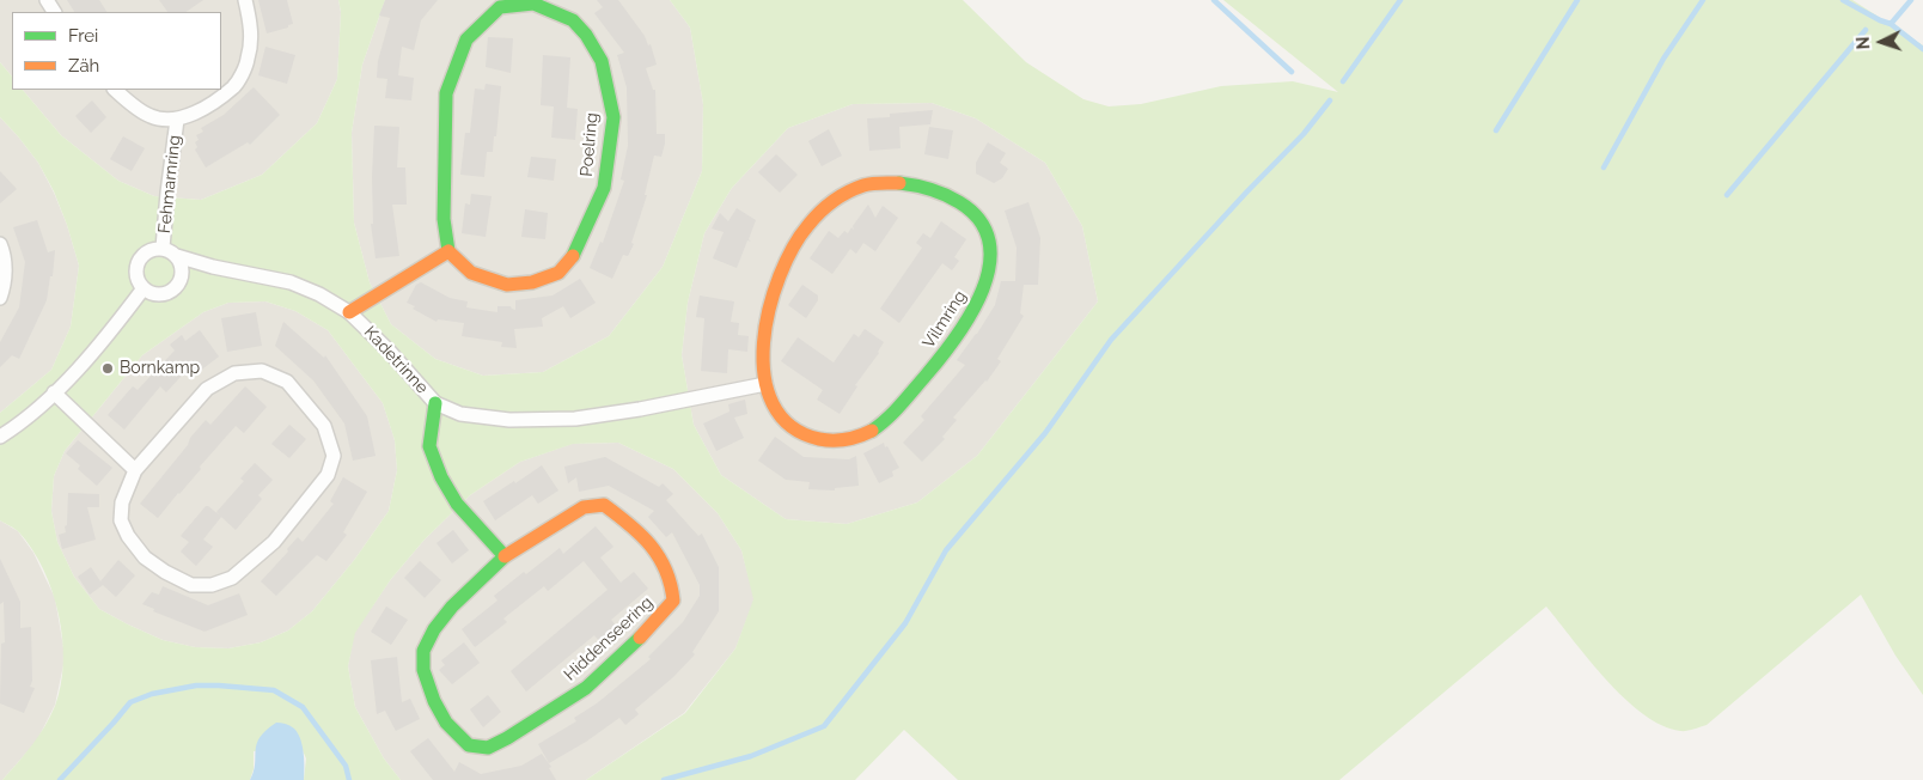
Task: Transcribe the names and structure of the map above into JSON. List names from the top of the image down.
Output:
{
  "streets": {
    "street": [
      "Poelring",
      "Fehmarnring",
      "Vilmring",
      "Kadetrinne",
      "Hiddenseering"
    ]
  },
  "crossings": [
    ["Fehmarnring", "Kadetrinne"],
    ["Vilmring", "Kadetrinne"]
  ],
  "places": ["Bornkamp"],
  "legend": ["Frei", "Zäh"],
  "north": "left"
}
